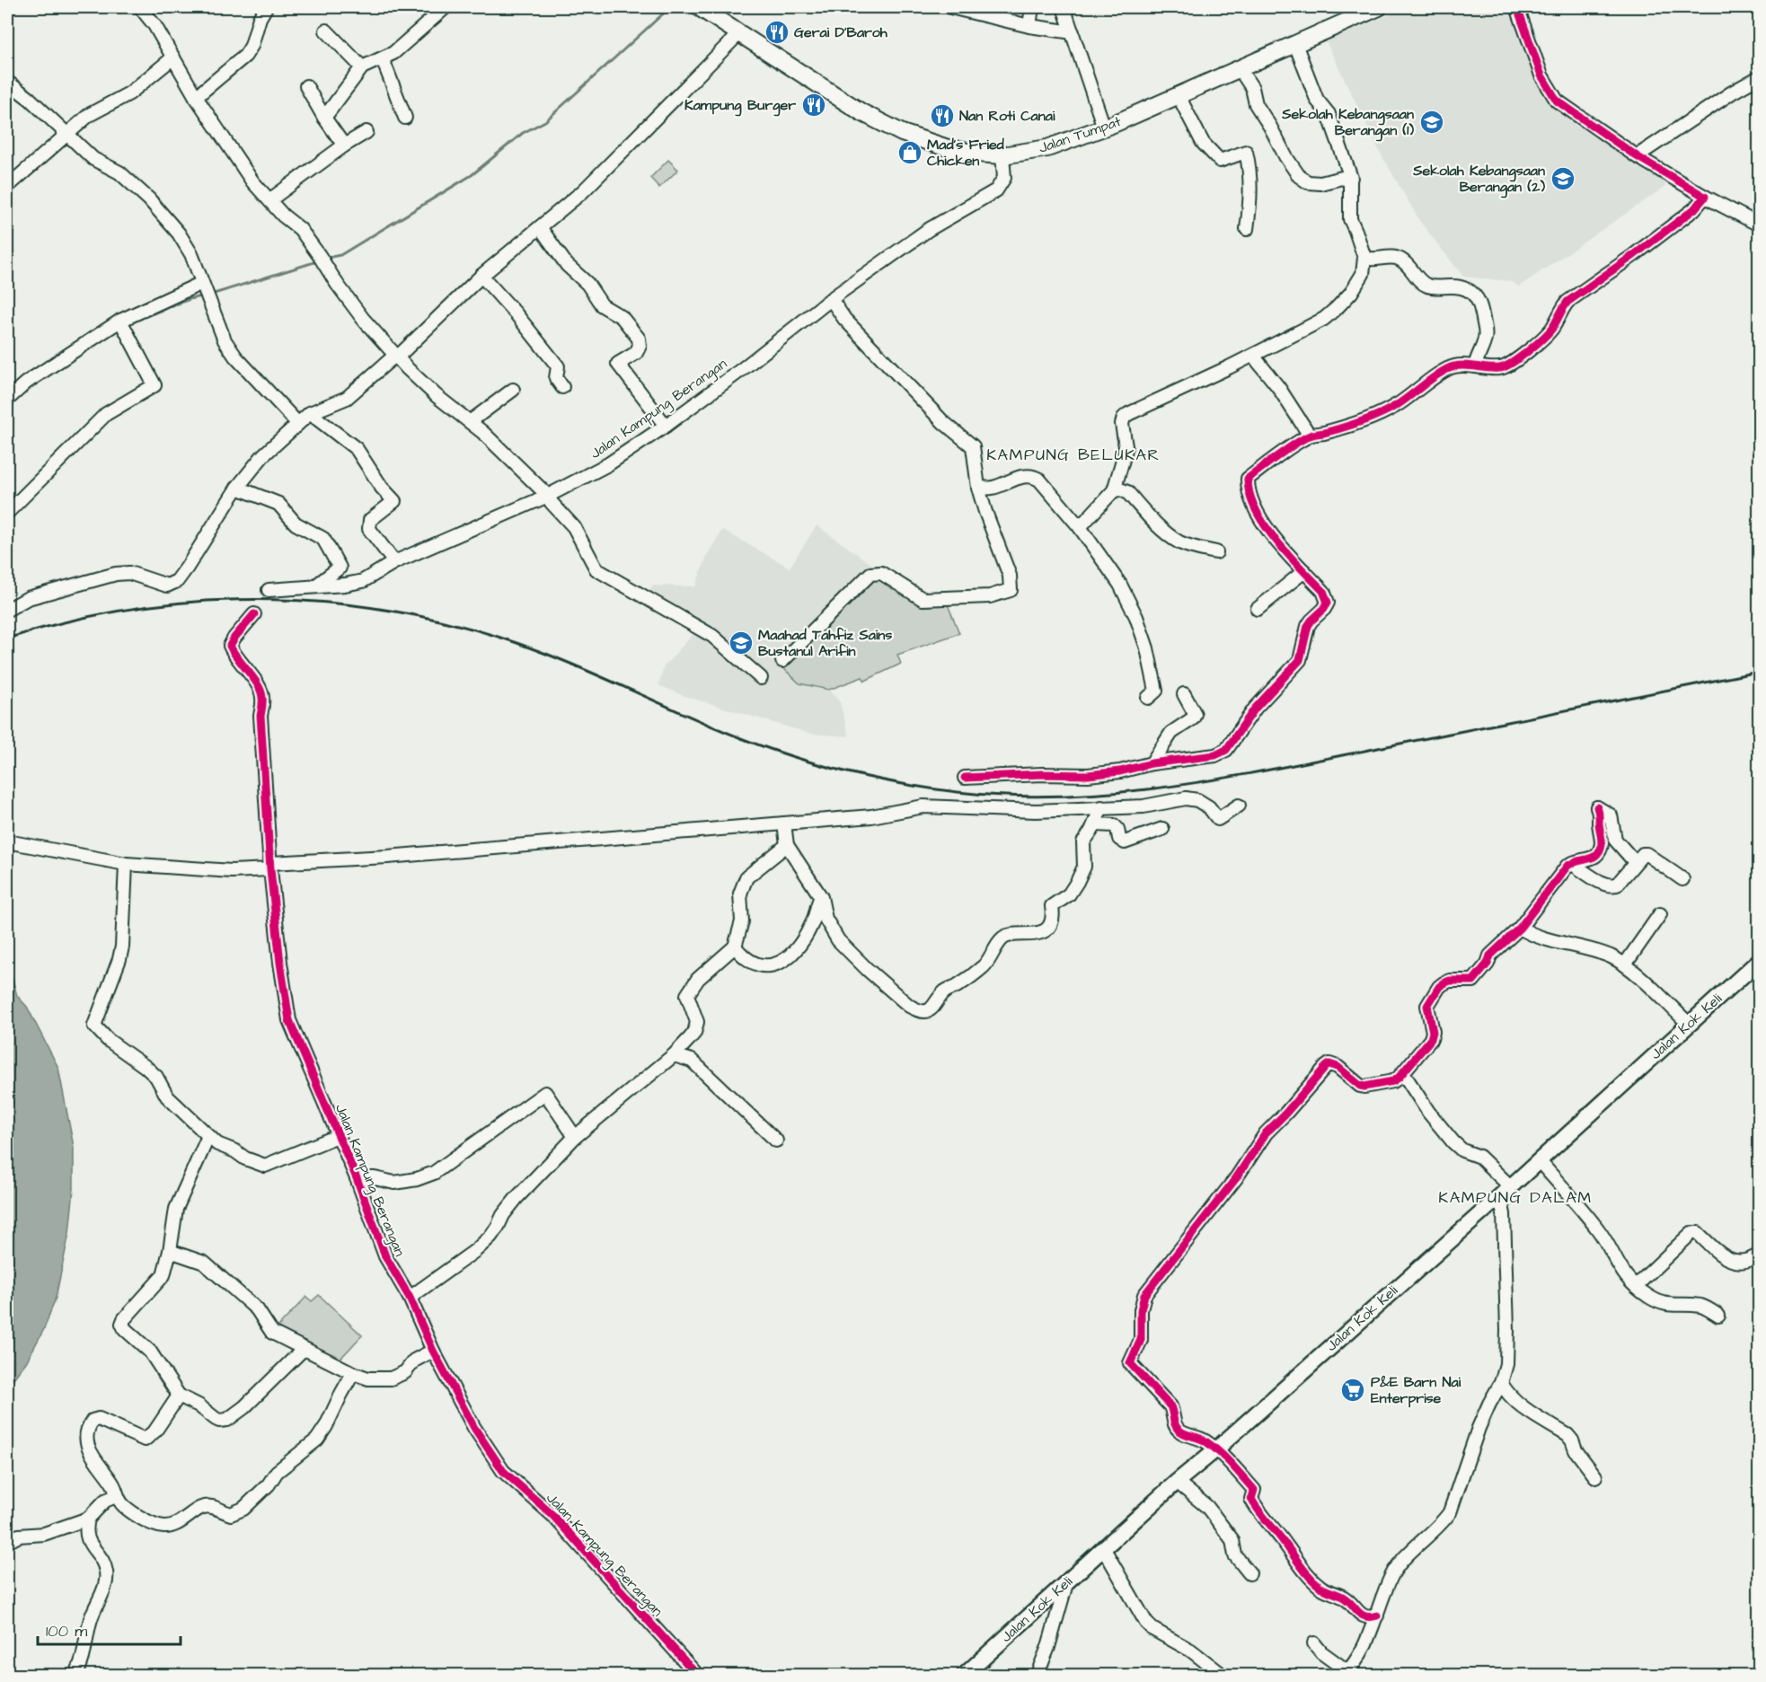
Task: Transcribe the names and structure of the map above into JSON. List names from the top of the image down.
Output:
{
  "streets": {
    "main road": ["Jalan Tumpat"],
    "street": ["Jalan Kampung Berangan", "Jalan Kok Keli"]
  },
  "crossings": [
    ["Jalan Tumpat", "Jalan Kampung Berangan"]
  ],
  "districts": ["KAMPUNG BELUKAR", "KAMPUNG DALAM"],
  "places": {
    "restaurant": ["Gerai D'Baroh", "Kampung Burger", "Nan Roti Canai"],
    "school or university": ["Sekolah Kebangsaan Berangan (1)", "Sekolah Kebangsaan Berangan (2)", "Maahad Tahfiz Sains Bustanul Arifin"],
    "shop": ["Mad’s Fried Chicken"],
    "supermarket": ["P&E Barn Nai Enterprise"]
  },
  "scale_bar": "100 m"
}
